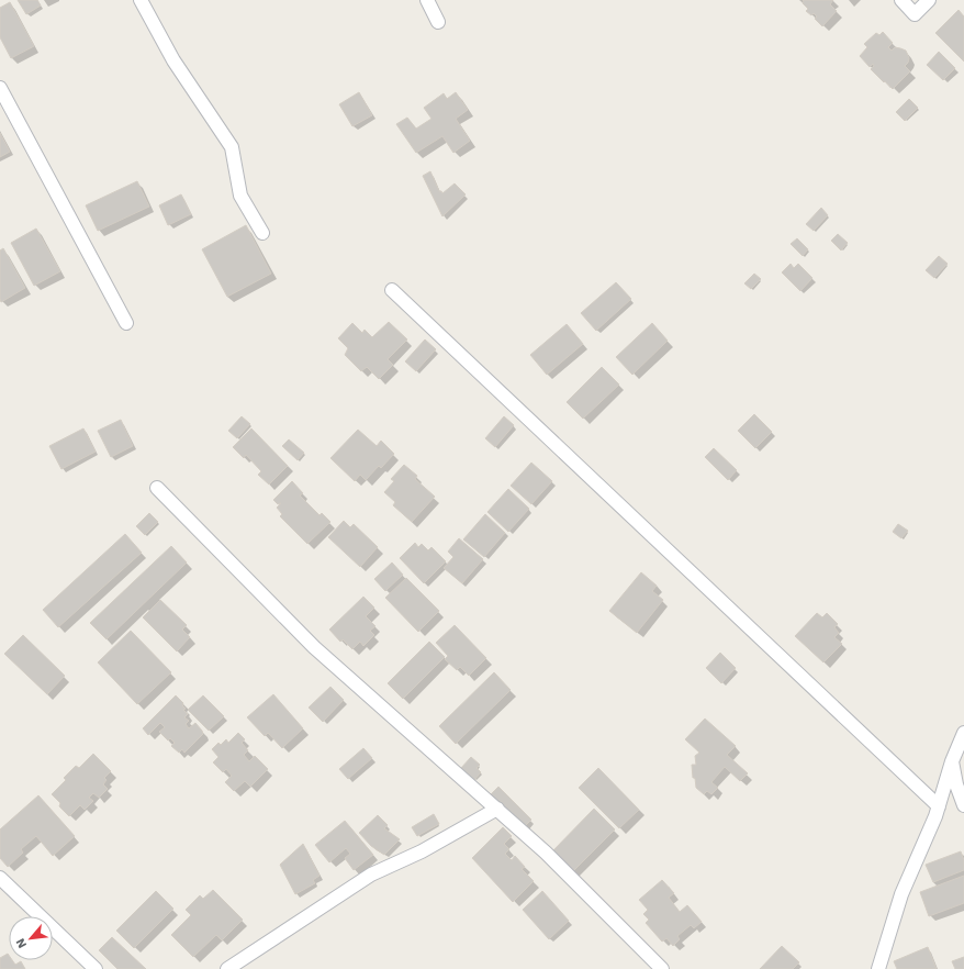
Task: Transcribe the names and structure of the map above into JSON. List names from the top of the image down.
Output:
{
  "north": "bottom left"
}
